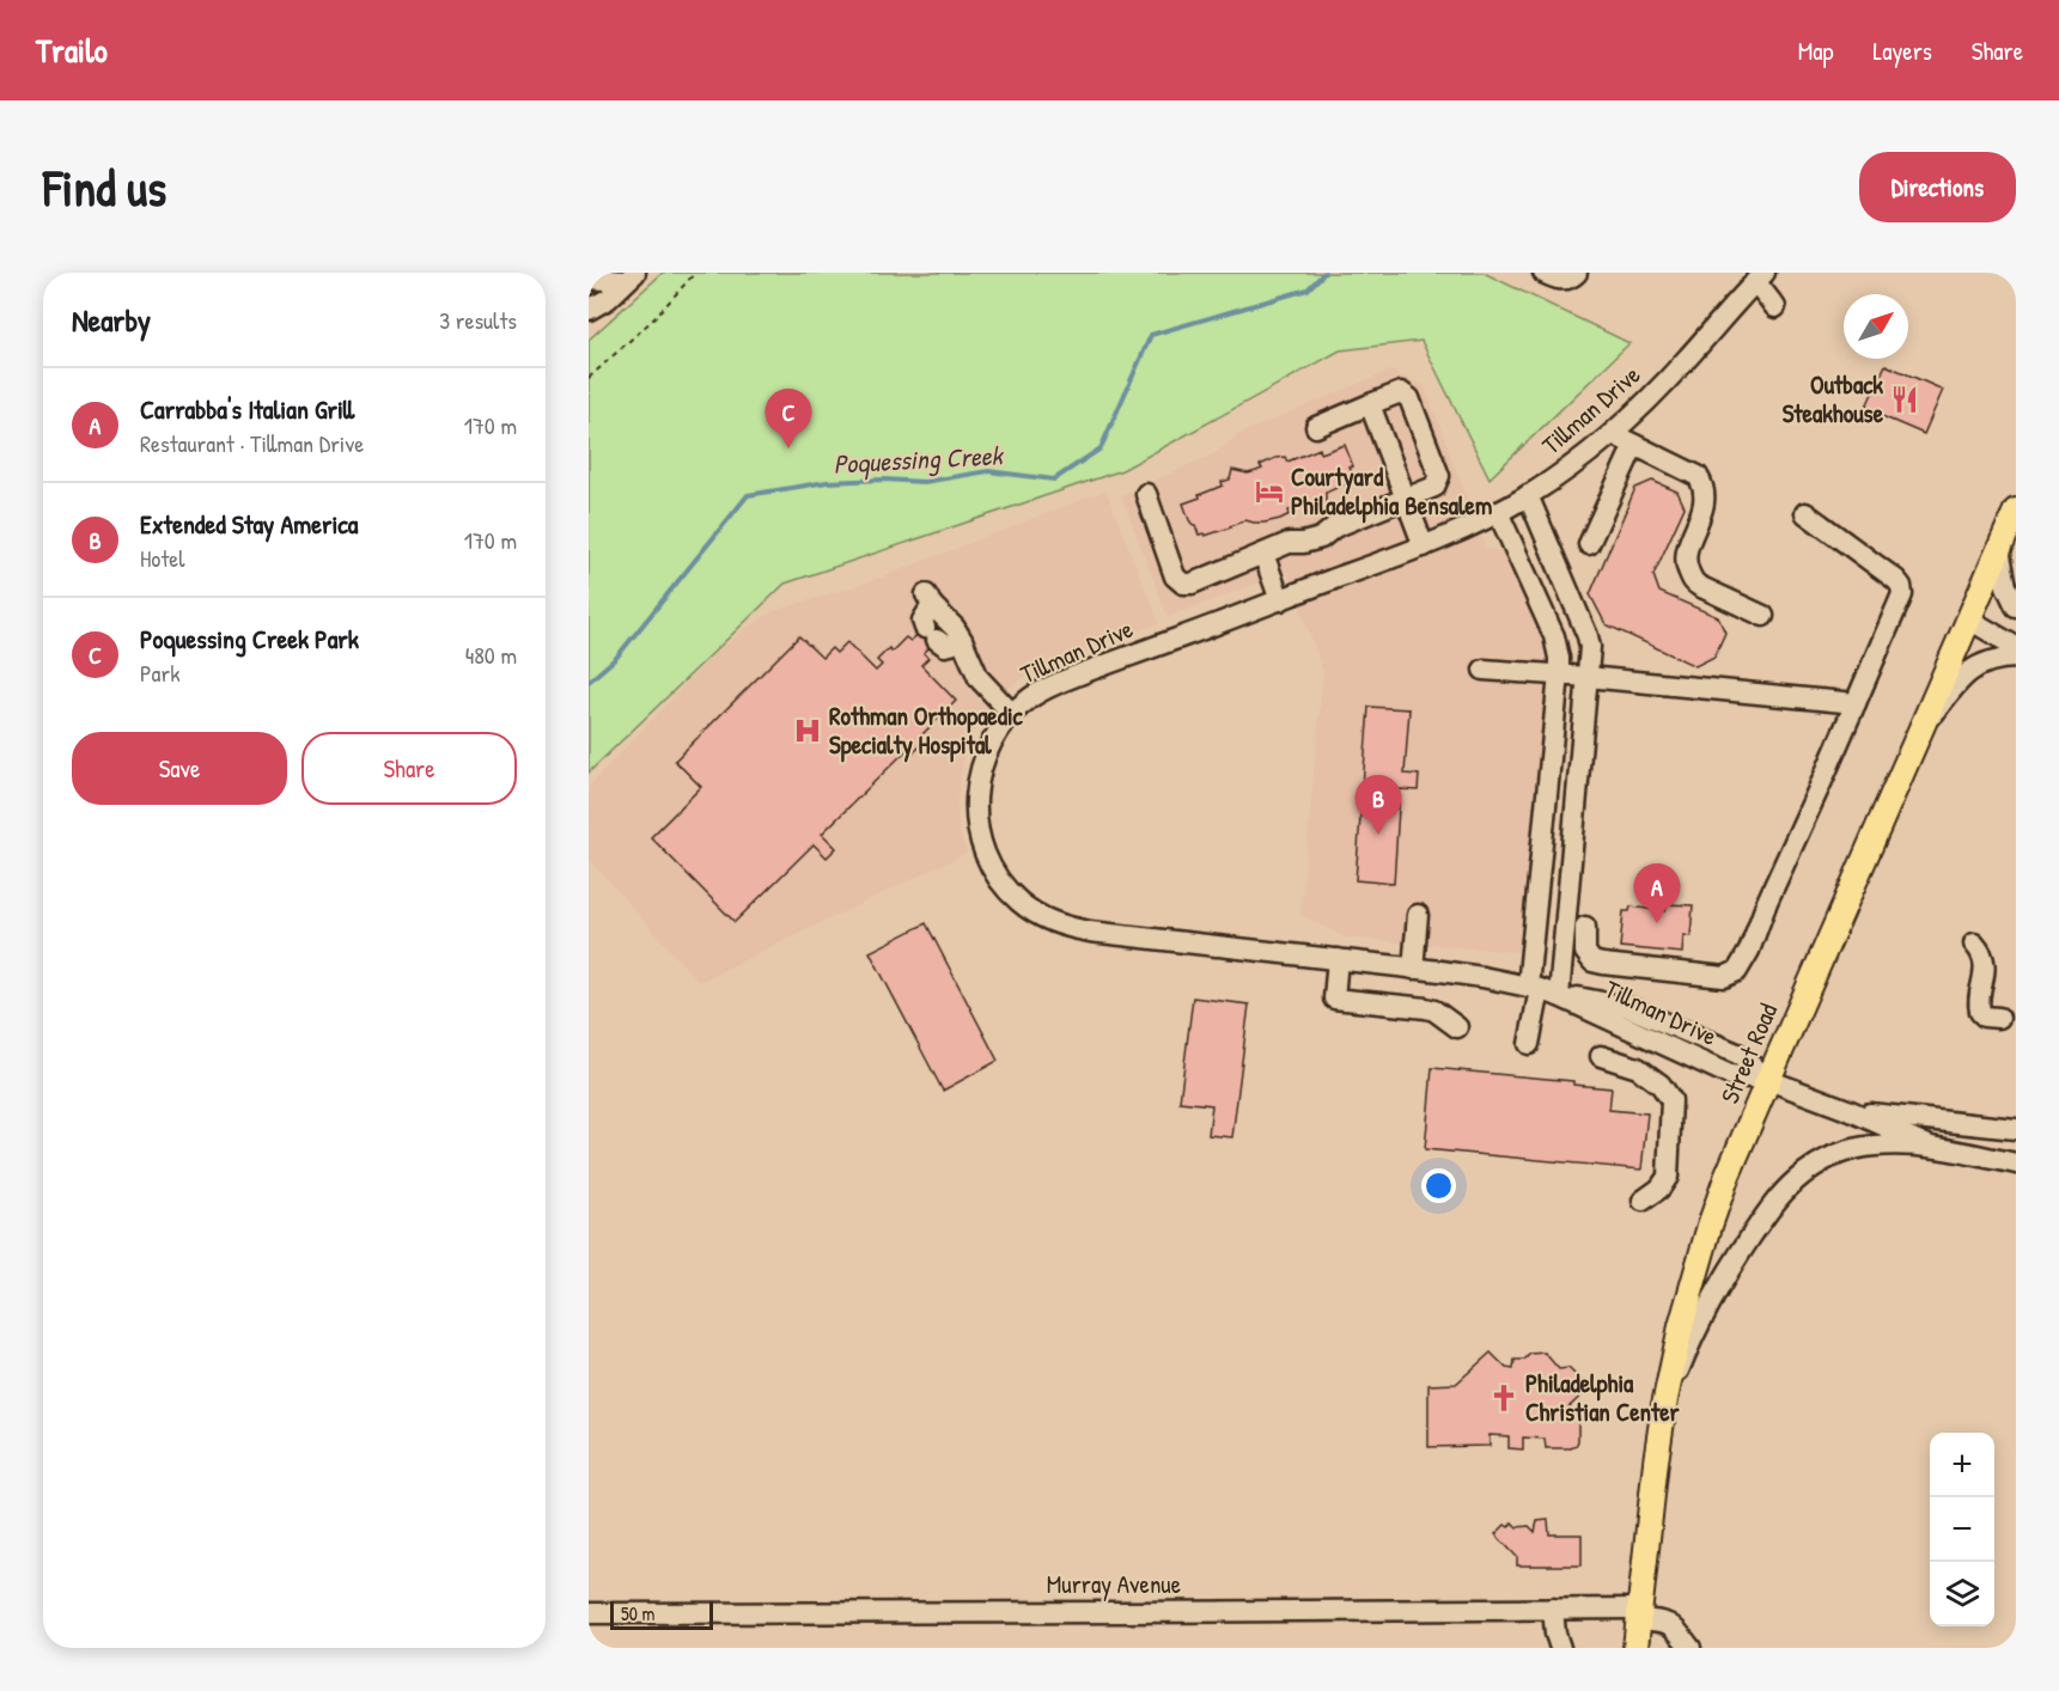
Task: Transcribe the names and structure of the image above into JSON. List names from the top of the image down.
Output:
{
  "streets": {
    "main road": ["Street Road"],
    "street": ["Tillman Drive", "Murray Avenue"]
  },
  "crossings": [
    ["Tillman Drive", "Street Road"],
    ["Street Road", "Murray Avenue"]
  ],
  "water": ["Poquessing Creek"],
  "places": {
    "restaurant": ["Outback Steakhouse"],
    "hotel": ["Courtyard Philadelphia Bensalem"],
    "hospital": ["Rothman Orthopaedic Specialty Hospital"],
    "church": ["Philadelphia Christian Center"]
  },
  "scale_bar": "50 m",
  "north": "top right",
  "page": {
    "header": "Trailo",
    "nav": ["Map", "Layers", "Share"],
    "buttons": [
      "Directions",
      ["Save", "Share"]
    ],
    "title": "Find us",
    "heading": ["Nearby", "3 results"],
    "list": [
      {
        "mark": "A",
        "name": "Carrabba's Italian Grill",
        "note": "Restaurant · Tillman Drive",
        "value": "170 m"
      },
      {
        "mark": "B",
        "name": "Extended Stay America",
        "note": "Hotel",
        "value": "170 m"
      },
      {
        "mark": "C",
        "name": "Poquessing Creek Park",
        "note": "Park",
        "value": "480 m"
      }
    ],
    "pins": ["C", "B", "A"],
    "map_buttons": ["+", "−"],
    "scale": "50 m"
  }
}
